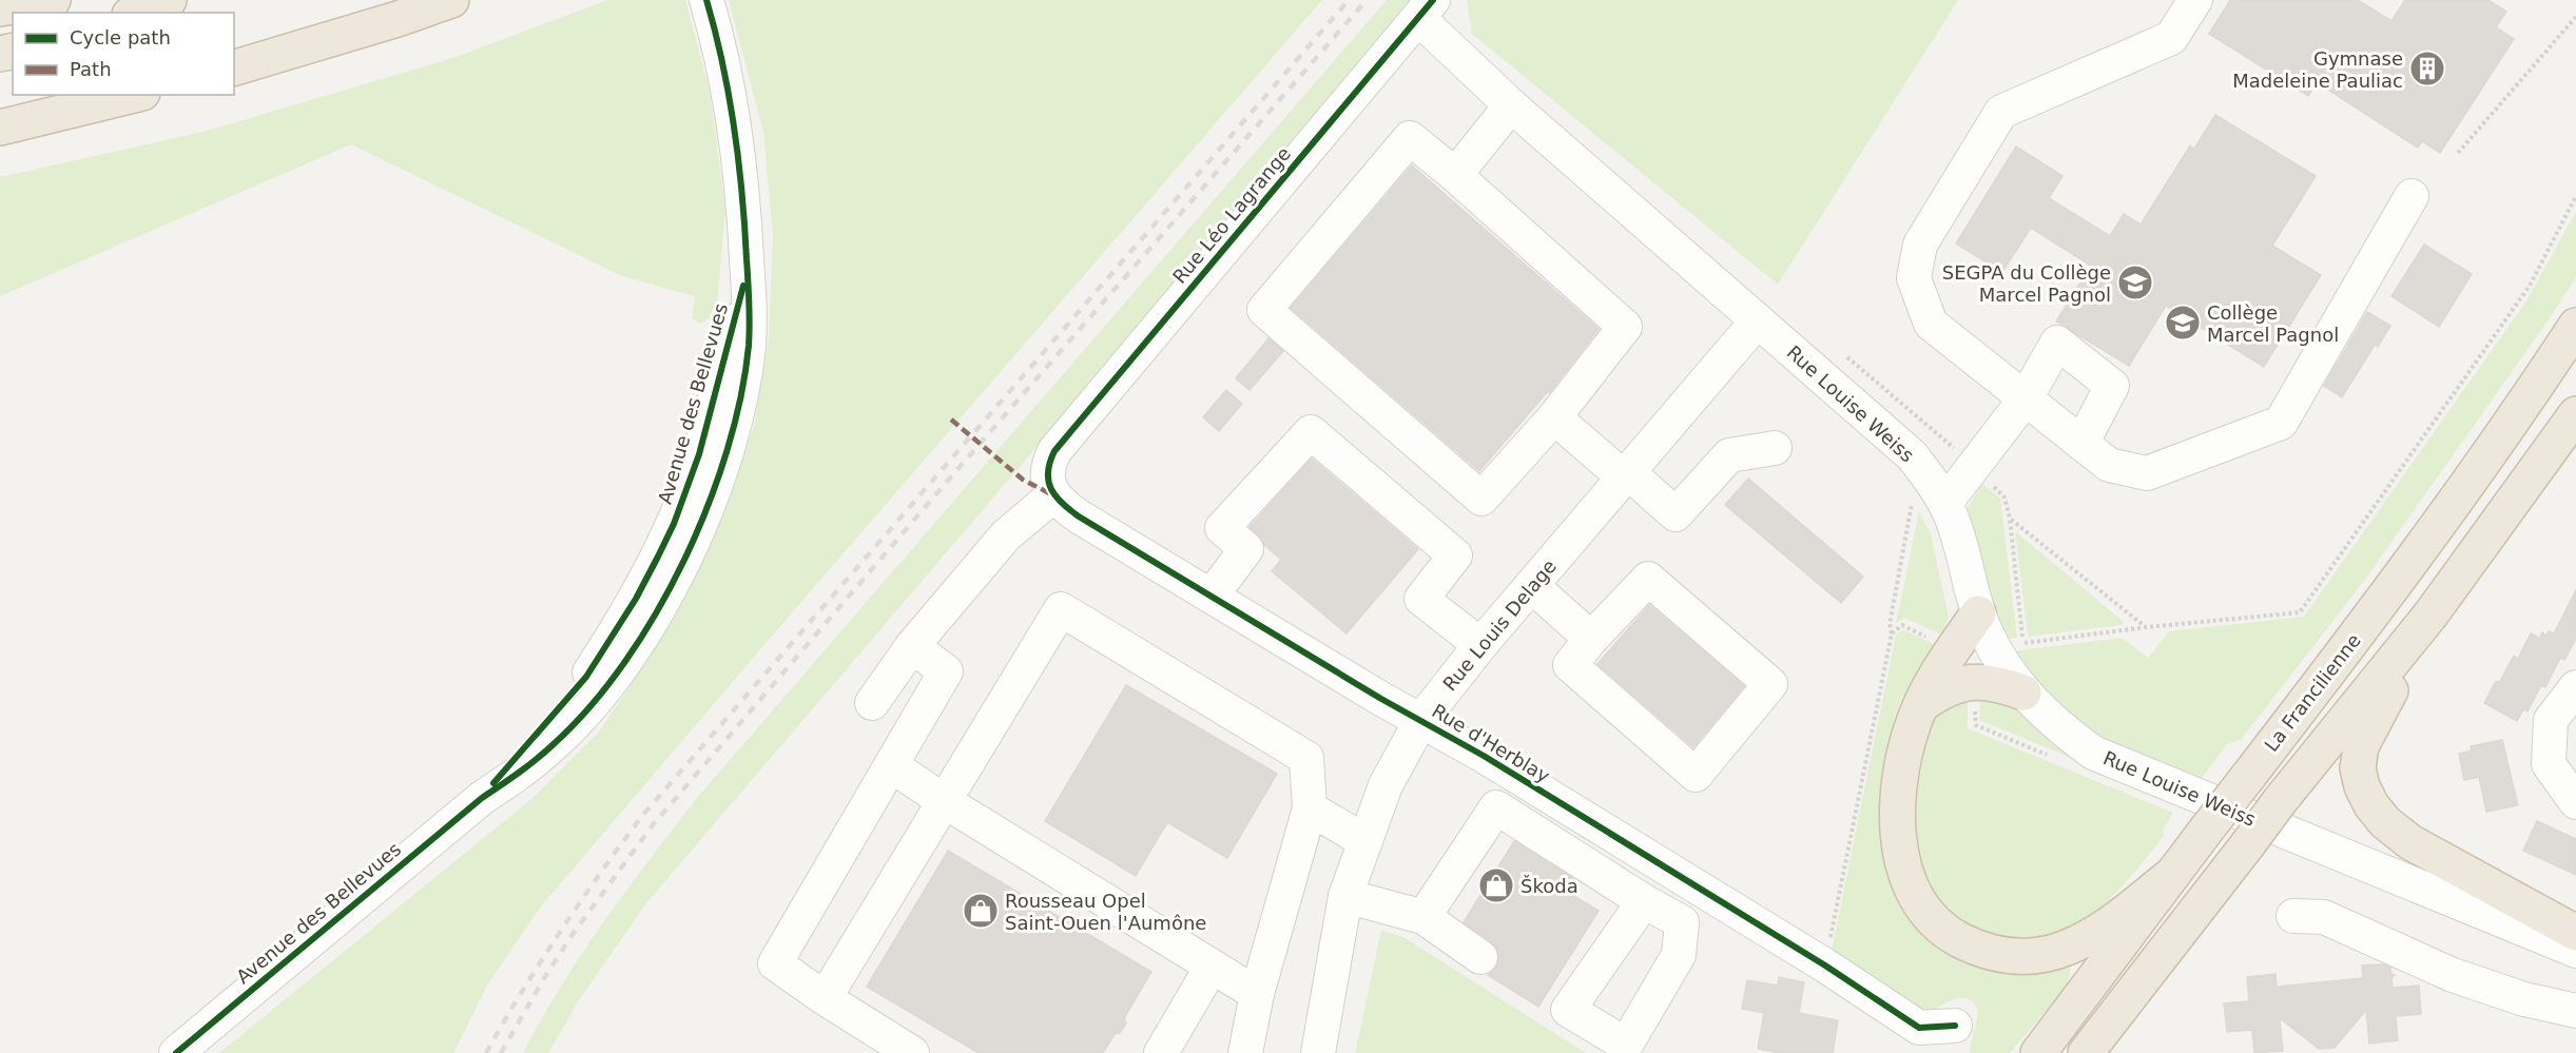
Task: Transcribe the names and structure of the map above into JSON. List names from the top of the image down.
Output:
{
  "streets": {
    "highway": ["La Francilienne"],
    "street": [
      "Rue Léo Lagrange",
      "Avenue des Bellevues",
      "Rue Louise Weiss",
      "Rue Louis Delage",
      "Rue d'Herblay"
    ]
  },
  "crossings": [
    ["Rue Léo Lagrange", "Rue Louise Weiss"],
    ["Rue Léo Lagrange", "Rue d'Herblay"],
    ["Rue Louise Weiss", "Rue Louis Delage"],
    ["Rue Louis Delage", "Rue d'Herblay"]
  ],
  "places": {
    "building": ["Gymnase Madeleine Pauliac"],
    "school or university": ["SEGPA du Collège Marcel Pagnol", "Collège Marcel Pagnol"],
    "shop": ["Škoda", "Rousseau Opel Saint-Ouen l'Aumône"]
  },
  "legend": ["Cycle path", "Path"]
}
